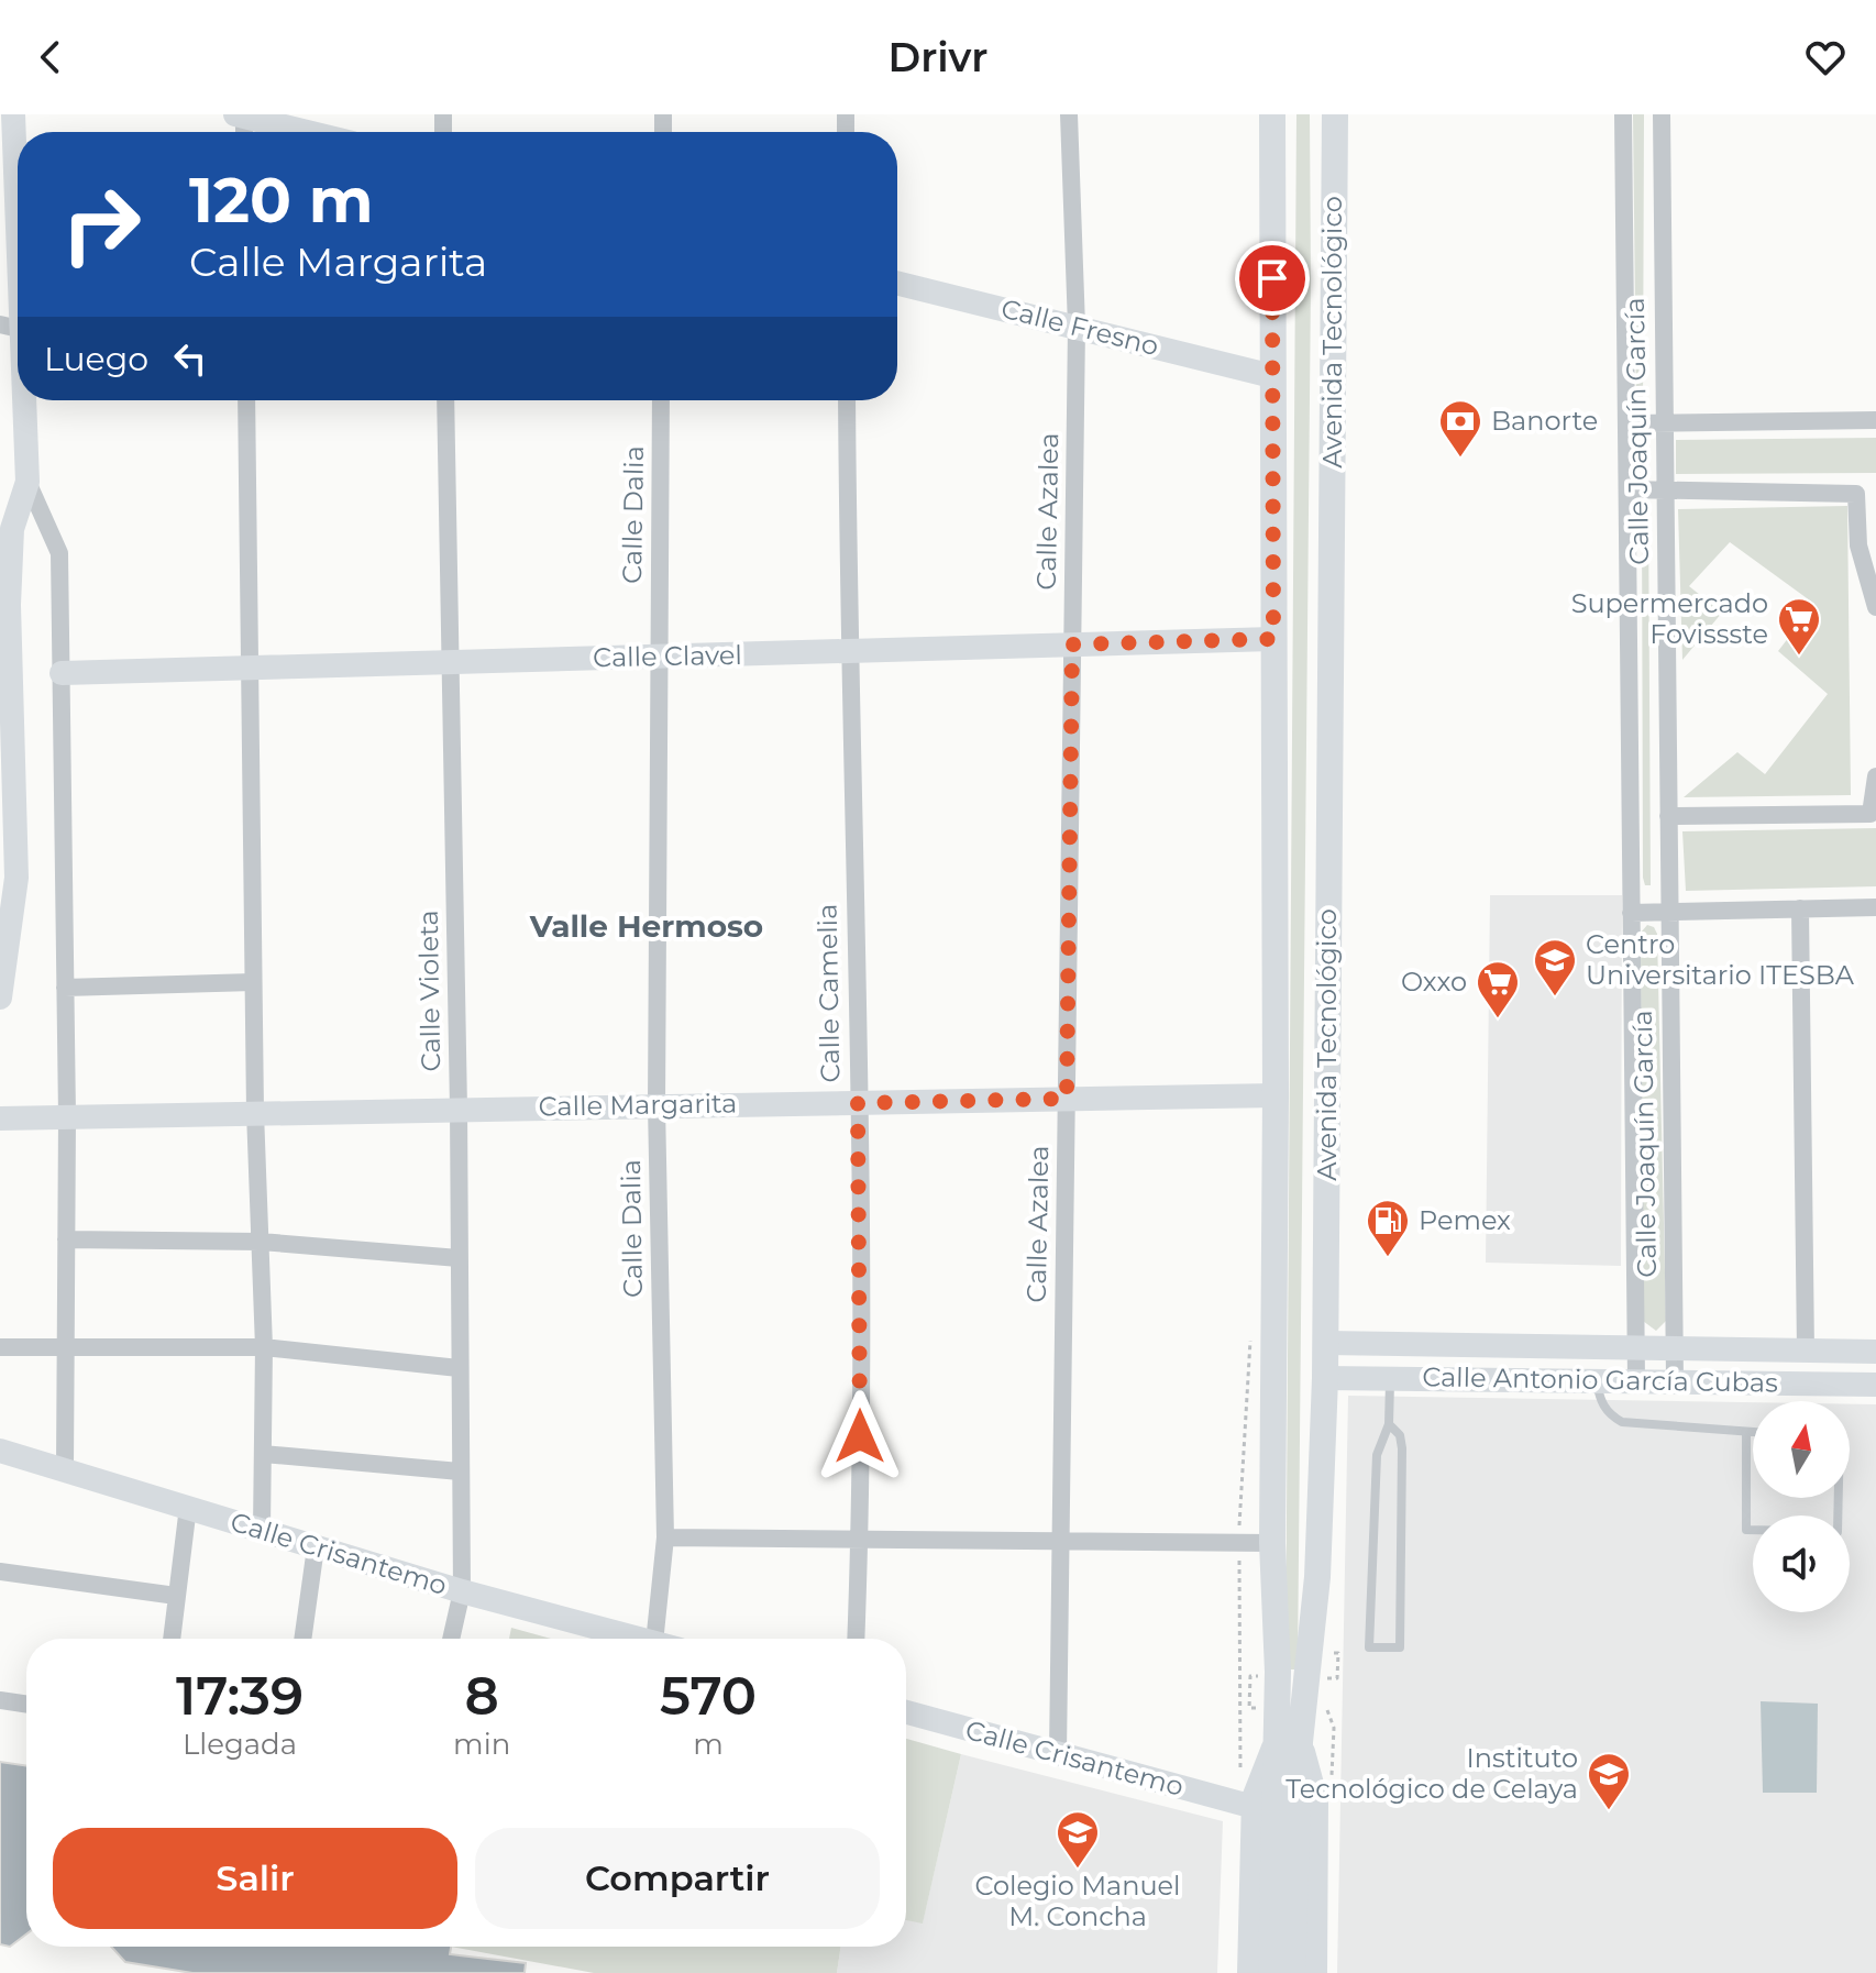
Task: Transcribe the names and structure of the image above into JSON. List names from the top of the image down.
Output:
{
  "streets": {
    "main road": [
      "Calle Fresno",
      "Avenida Tecnológico",
      "Calle Clavel",
      "Calle Margarita",
      "Calle Antonio García Cubas",
      "Calle Crisantemo"
    ],
    "street": [
      "Calle Joaquín García",
      "Calle Azalea",
      "Calle Dalia",
      "Calle Violeta",
      "Calle Camelia"
    ]
  },
  "crossings": [
    ["Calle Fresno", "Avenida Tecnológico"],
    ["Calle Fresno", "Calle Azalea"],
    ["Avenida Tecnológico", "Calle Clavel"],
    ["Avenida Tecnológico", "Calle Margarita"],
    ["Avenida Tecnológico", "Calle Antonio García Cubas"],
    ["Calle Joaquín García", "Calle Antonio García Cubas"],
    ["Calle Azalea", "Calle Clavel"],
    ["Calle Azalea", "Calle Margarita"],
    ["Calle Azalea", "Calle Crisantemo"],
    ["Calle Dalia", "Calle Clavel"],
    ["Calle Dalia", "Calle Margarita"],
    ["Calle Clavel", "Calle Violeta"],
    ["Calle Clavel", "Calle Camelia"],
    ["Calle Violeta", "Calle Margarita"],
    ["Calle Violeta", "Calle Crisantemo"],
    ["Calle Camelia", "Calle Margarita"]
  ],
  "districts": ["Valle Hermoso"],
  "places": {
    "bank": ["Banorte"],
    "supermarket": ["Supermercado Fovissste", "Oxxo"],
    "school or university": ["Centro Universitario ITESBA", "Instituto Tecnológico de Celaya", "Colegio Manuel M. Concha"],
    "fuel station": ["Pemex"]
  },
  "north": "top",
  "page": {
    "header": "Drivr",
    "turn": ["120 m", "Calle Margarita"],
    "then": "Luego",
    "eta": [
      "17:39",
      "Llegada",
      "8",
      "min",
      "570",
      "m"
    ],
    "buttons": ["Salir", "Compartir"]
  }
}
